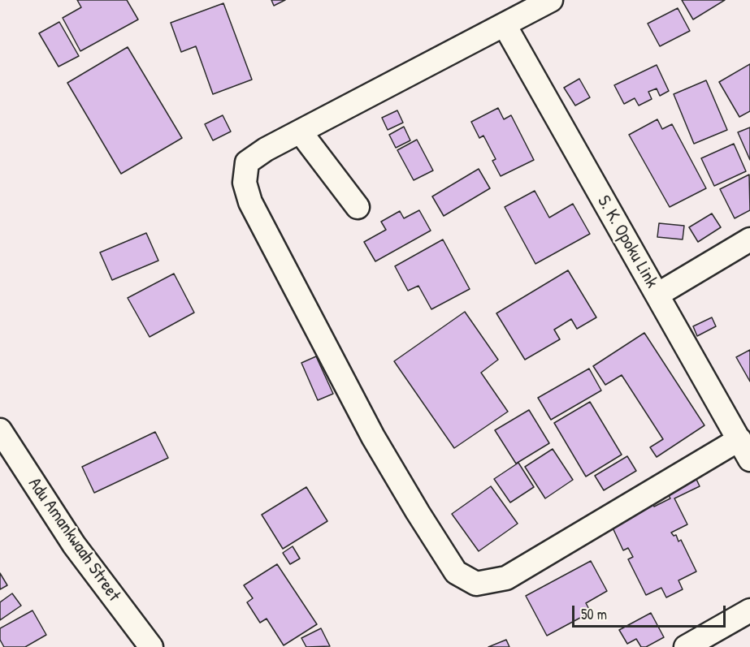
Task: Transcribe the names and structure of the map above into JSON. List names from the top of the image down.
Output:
{
  "streets": {
    "street": ["S. K. Opoku Link", "Adu Amankwaah Street"]
  },
  "scale_bar": "50 m"
}
